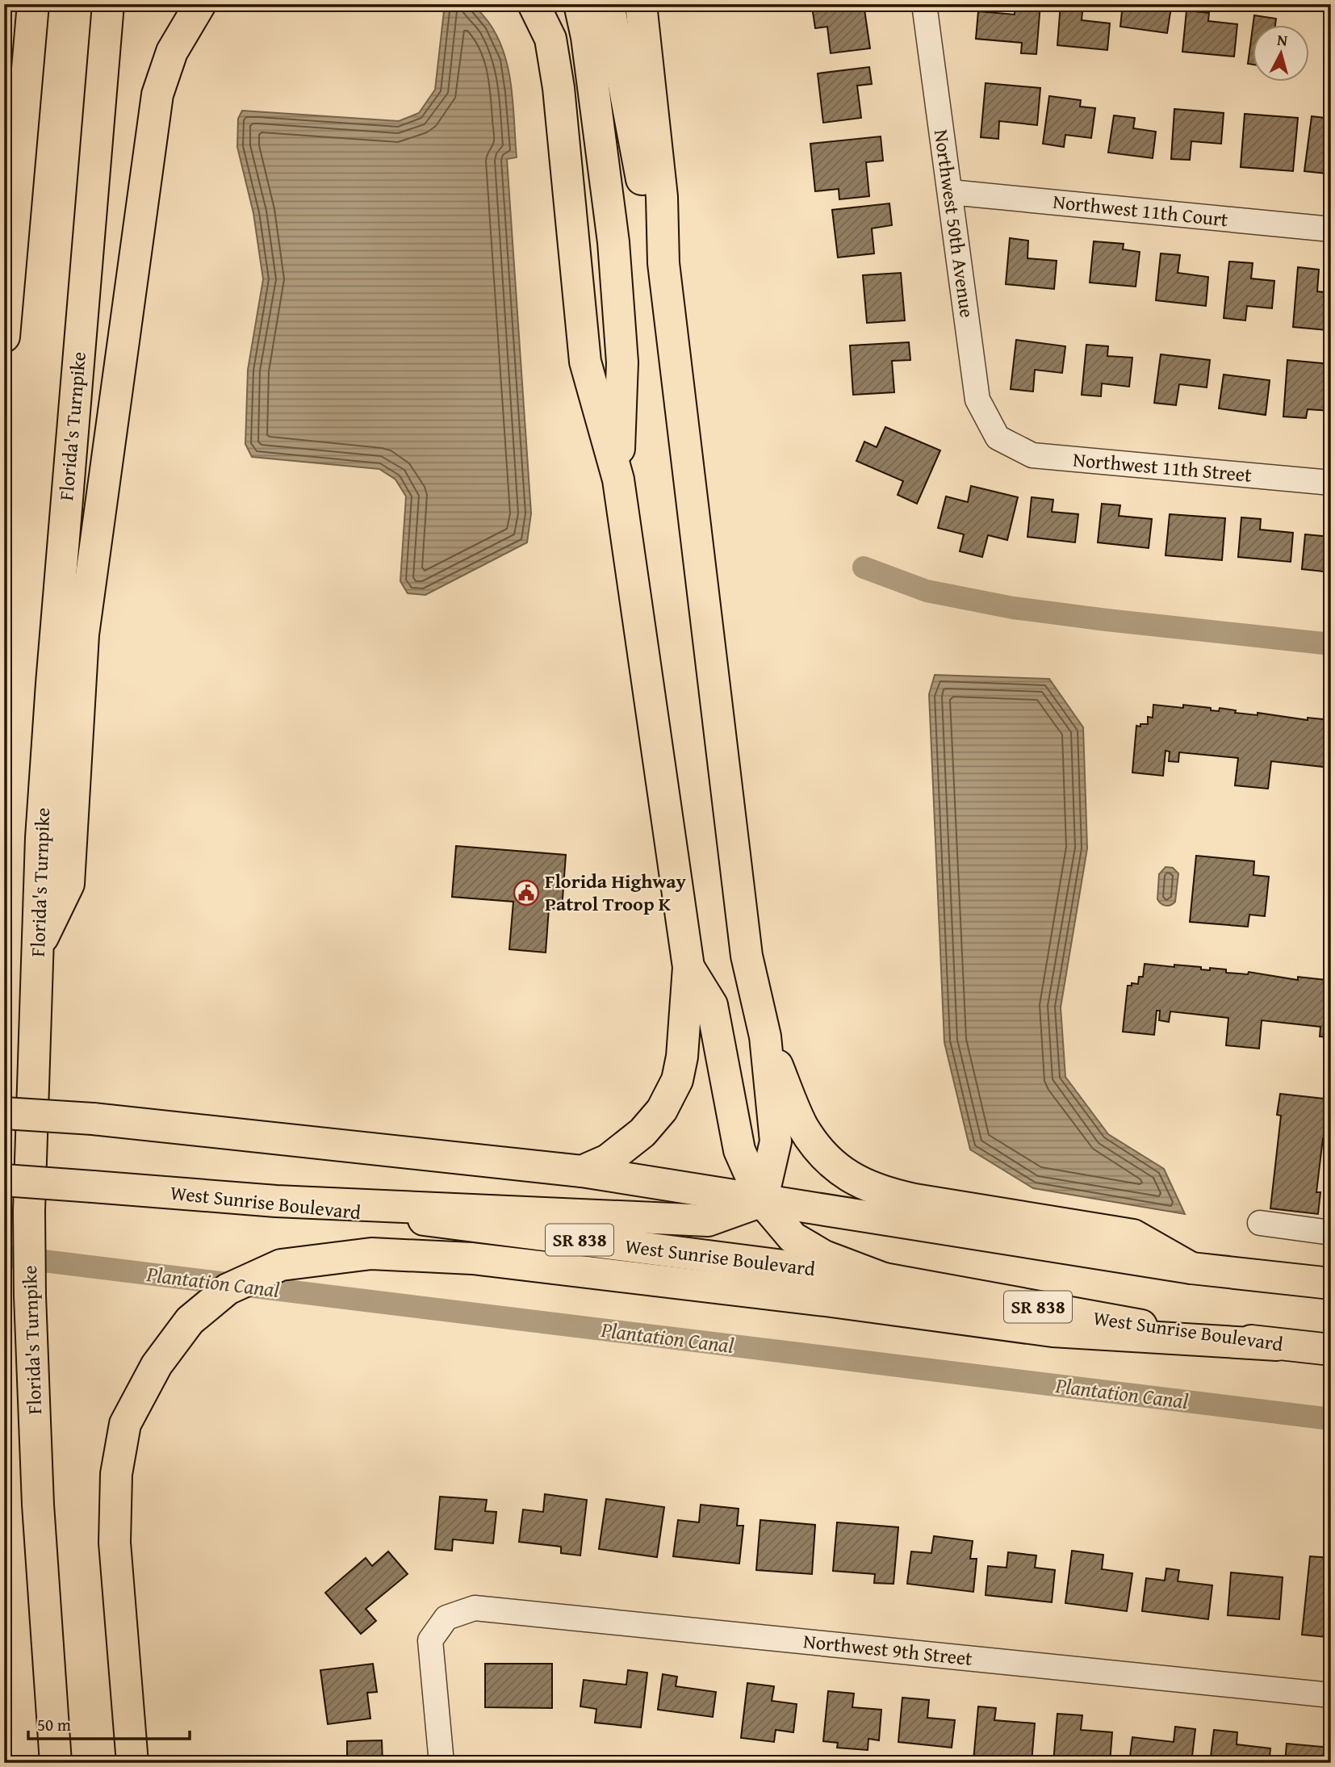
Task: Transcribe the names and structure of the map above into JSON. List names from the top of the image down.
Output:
{
  "streets": {
    "main road": ["Florida's Turnpike", "West Sunrise Boulevard", "SR 838"],
    "street": [
      "Northwest 11th Court",
      "Northwest 50th Avenue",
      "Northwest 11th Street",
      "Northwest 9th Street"
    ]
  },
  "crossings": [
    ["Northwest 11th Court", "Northwest 50th Avenue"],
    ["Northwest 50th Avenue", "Northwest 11th Street"]
  ],
  "water": ["Plantation Canal"],
  "places": {
    "public building": ["Florida Highway Patrol Troop K"]
  },
  "scale_bar": "50 m",
  "north": "top"
}
